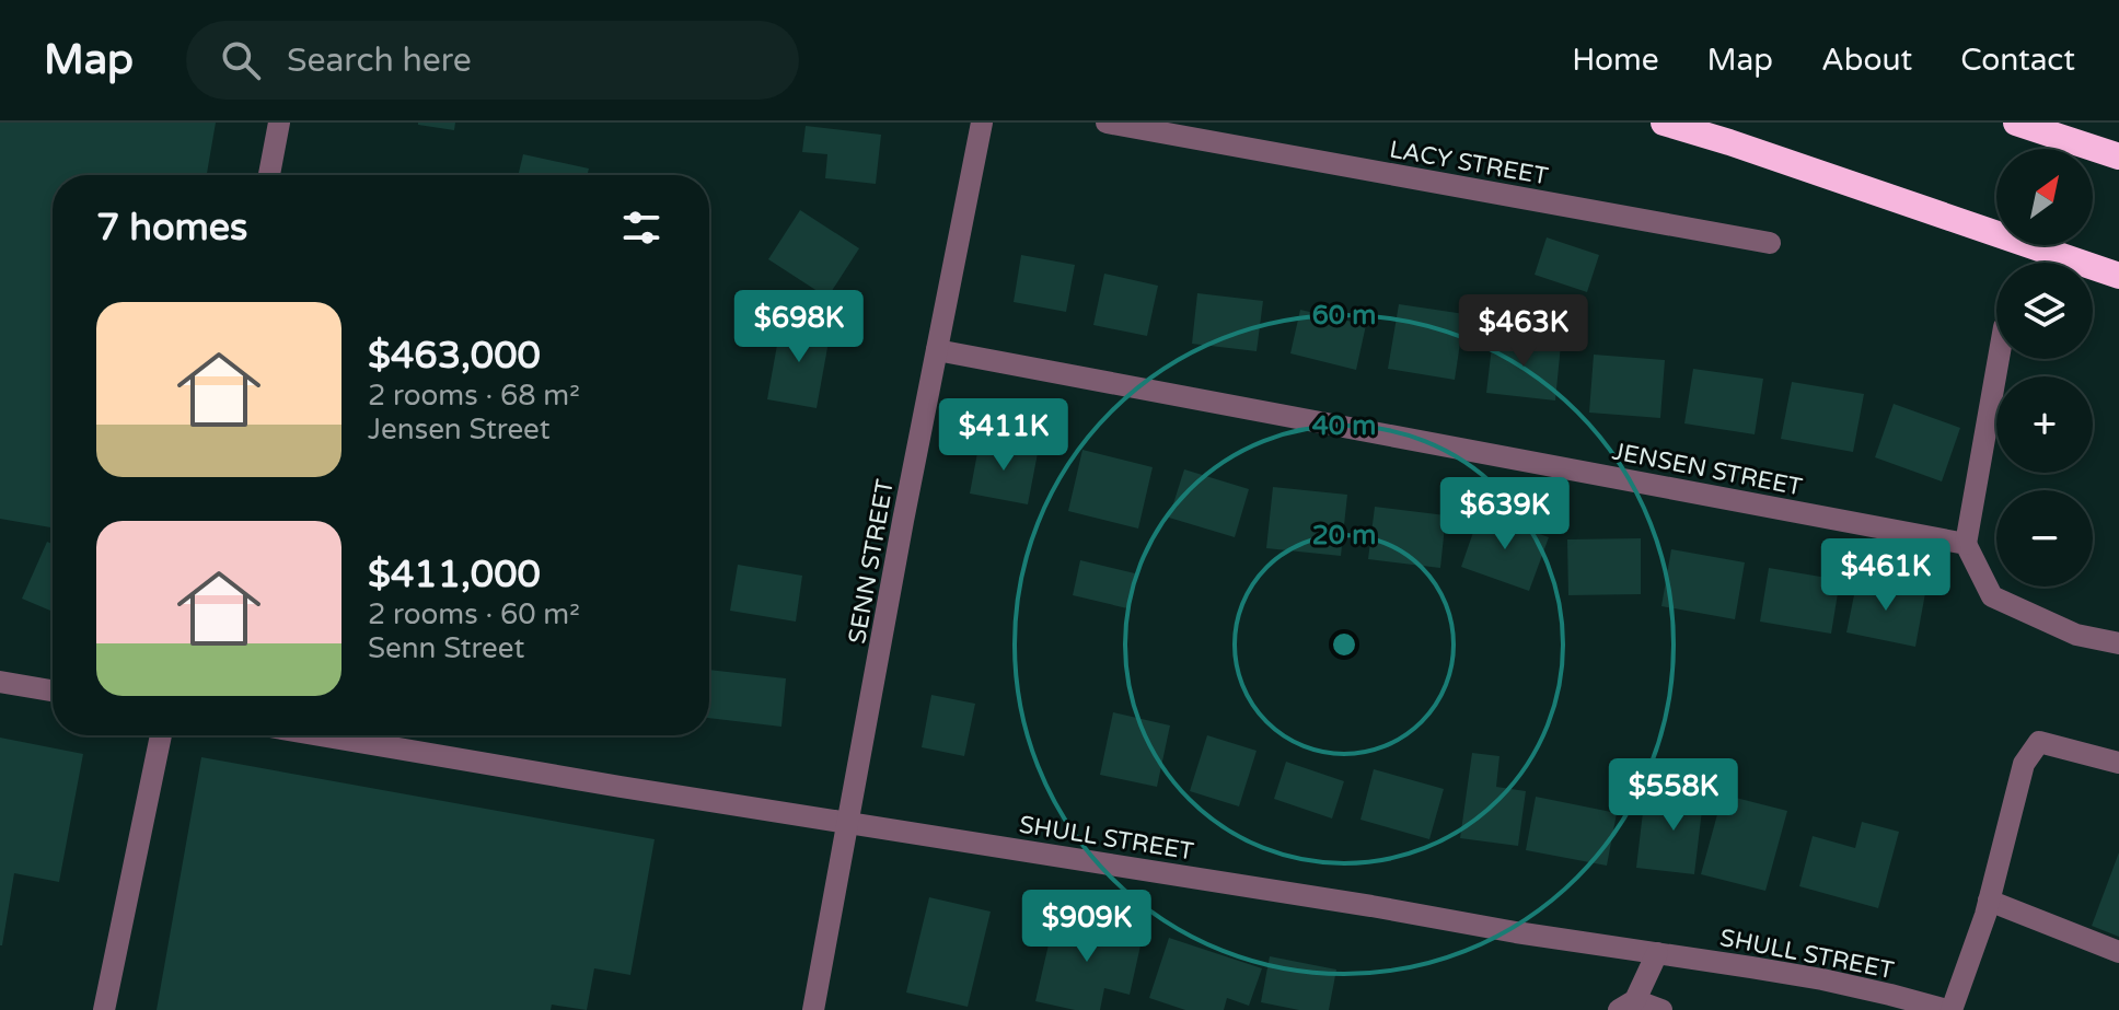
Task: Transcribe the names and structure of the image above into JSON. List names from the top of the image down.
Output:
{
  "streets": {
    "street": [
      "LACY STREET",
      "JENSEN STREET",
      "SENN STREET",
      "SHULL STREET"
    ]
  },
  "crossings": [
    ["JENSEN STREET", "SENN STREET"],
    ["SENN STREET", "SHULL STREET"]
  ],
  "north": "top right",
  "page": {
    "header": "Map",
    "search": "Search here",
    "nav": [
      "Home",
      "Map",
      "About",
      "Contact"
    ],
    "map_buttons": ["+", "−"],
    "heading": "7 homes",
    "list": [
      {
        "name": "$463,000",
        "note": "2 rooms · 68 m² · Jensen Street"
      },
      {
        "name": "$411,000",
        "note": "2 rooms · 60 m² · Senn Street"
      }
    ],
    "price": [
      "$698K",
      "$463K",
      "$411K",
      "$639K",
      "$461K",
      "$558K",
      "$909K"
    ]
  },
  "rings": ["60 m", "40 m", "20 m"]
}
